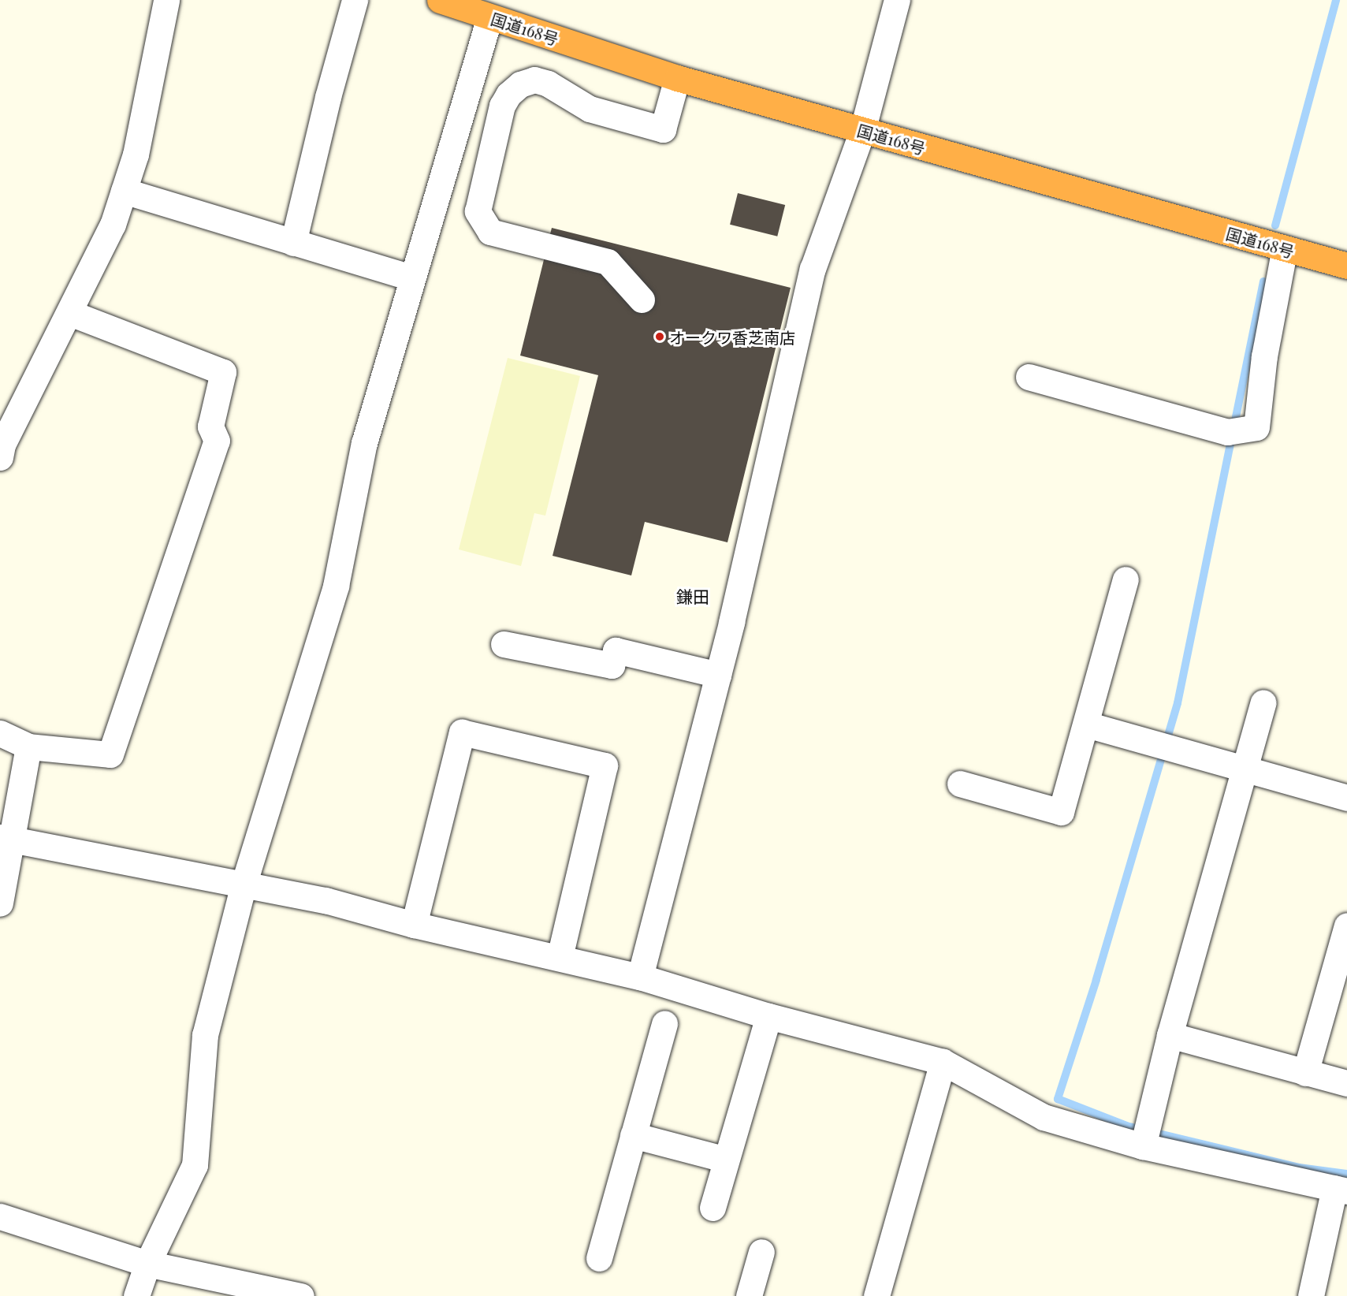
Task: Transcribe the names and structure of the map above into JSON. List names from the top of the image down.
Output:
{
  "streets": {
    "highway": ["国道168号"]
  },
  "districts": ["鎌田"],
  "places": ["オークワ香芝南店"]
}
